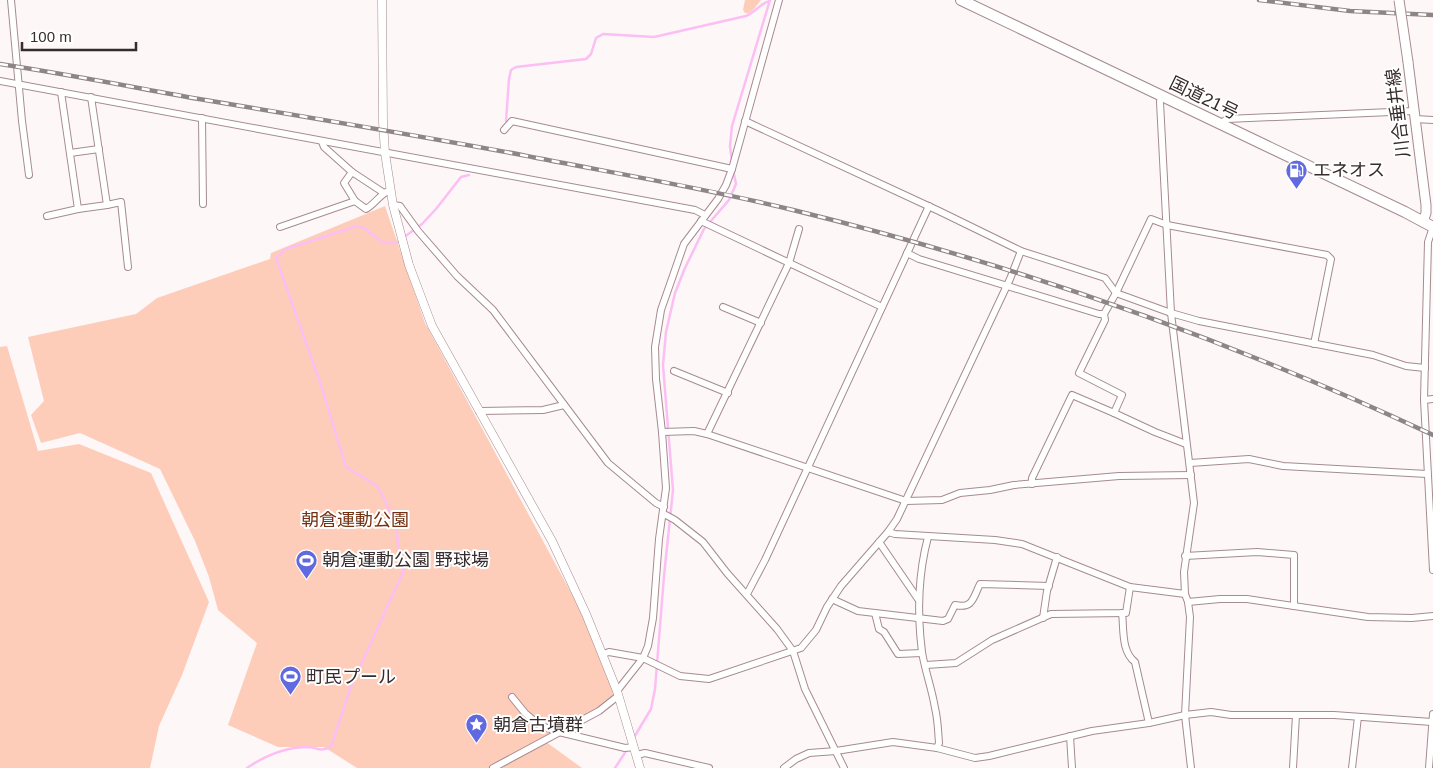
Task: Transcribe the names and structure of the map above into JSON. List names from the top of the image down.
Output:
{
  "streets": {
    "highway": ["国道21号"],
    "main road": ["川合垂井線"]
  },
  "crossings": [
    ["国道21号", "川合垂井線"]
  ],
  "parks": ["朝倉運動公園"],
  "places": {
    "fuel station": ["エネオス"],
    "sports": ["朝倉運動公園 野球場", "町民プール"],
    "place": ["朝倉古墳群"]
  },
  "scale_bar": "100 m"
}
